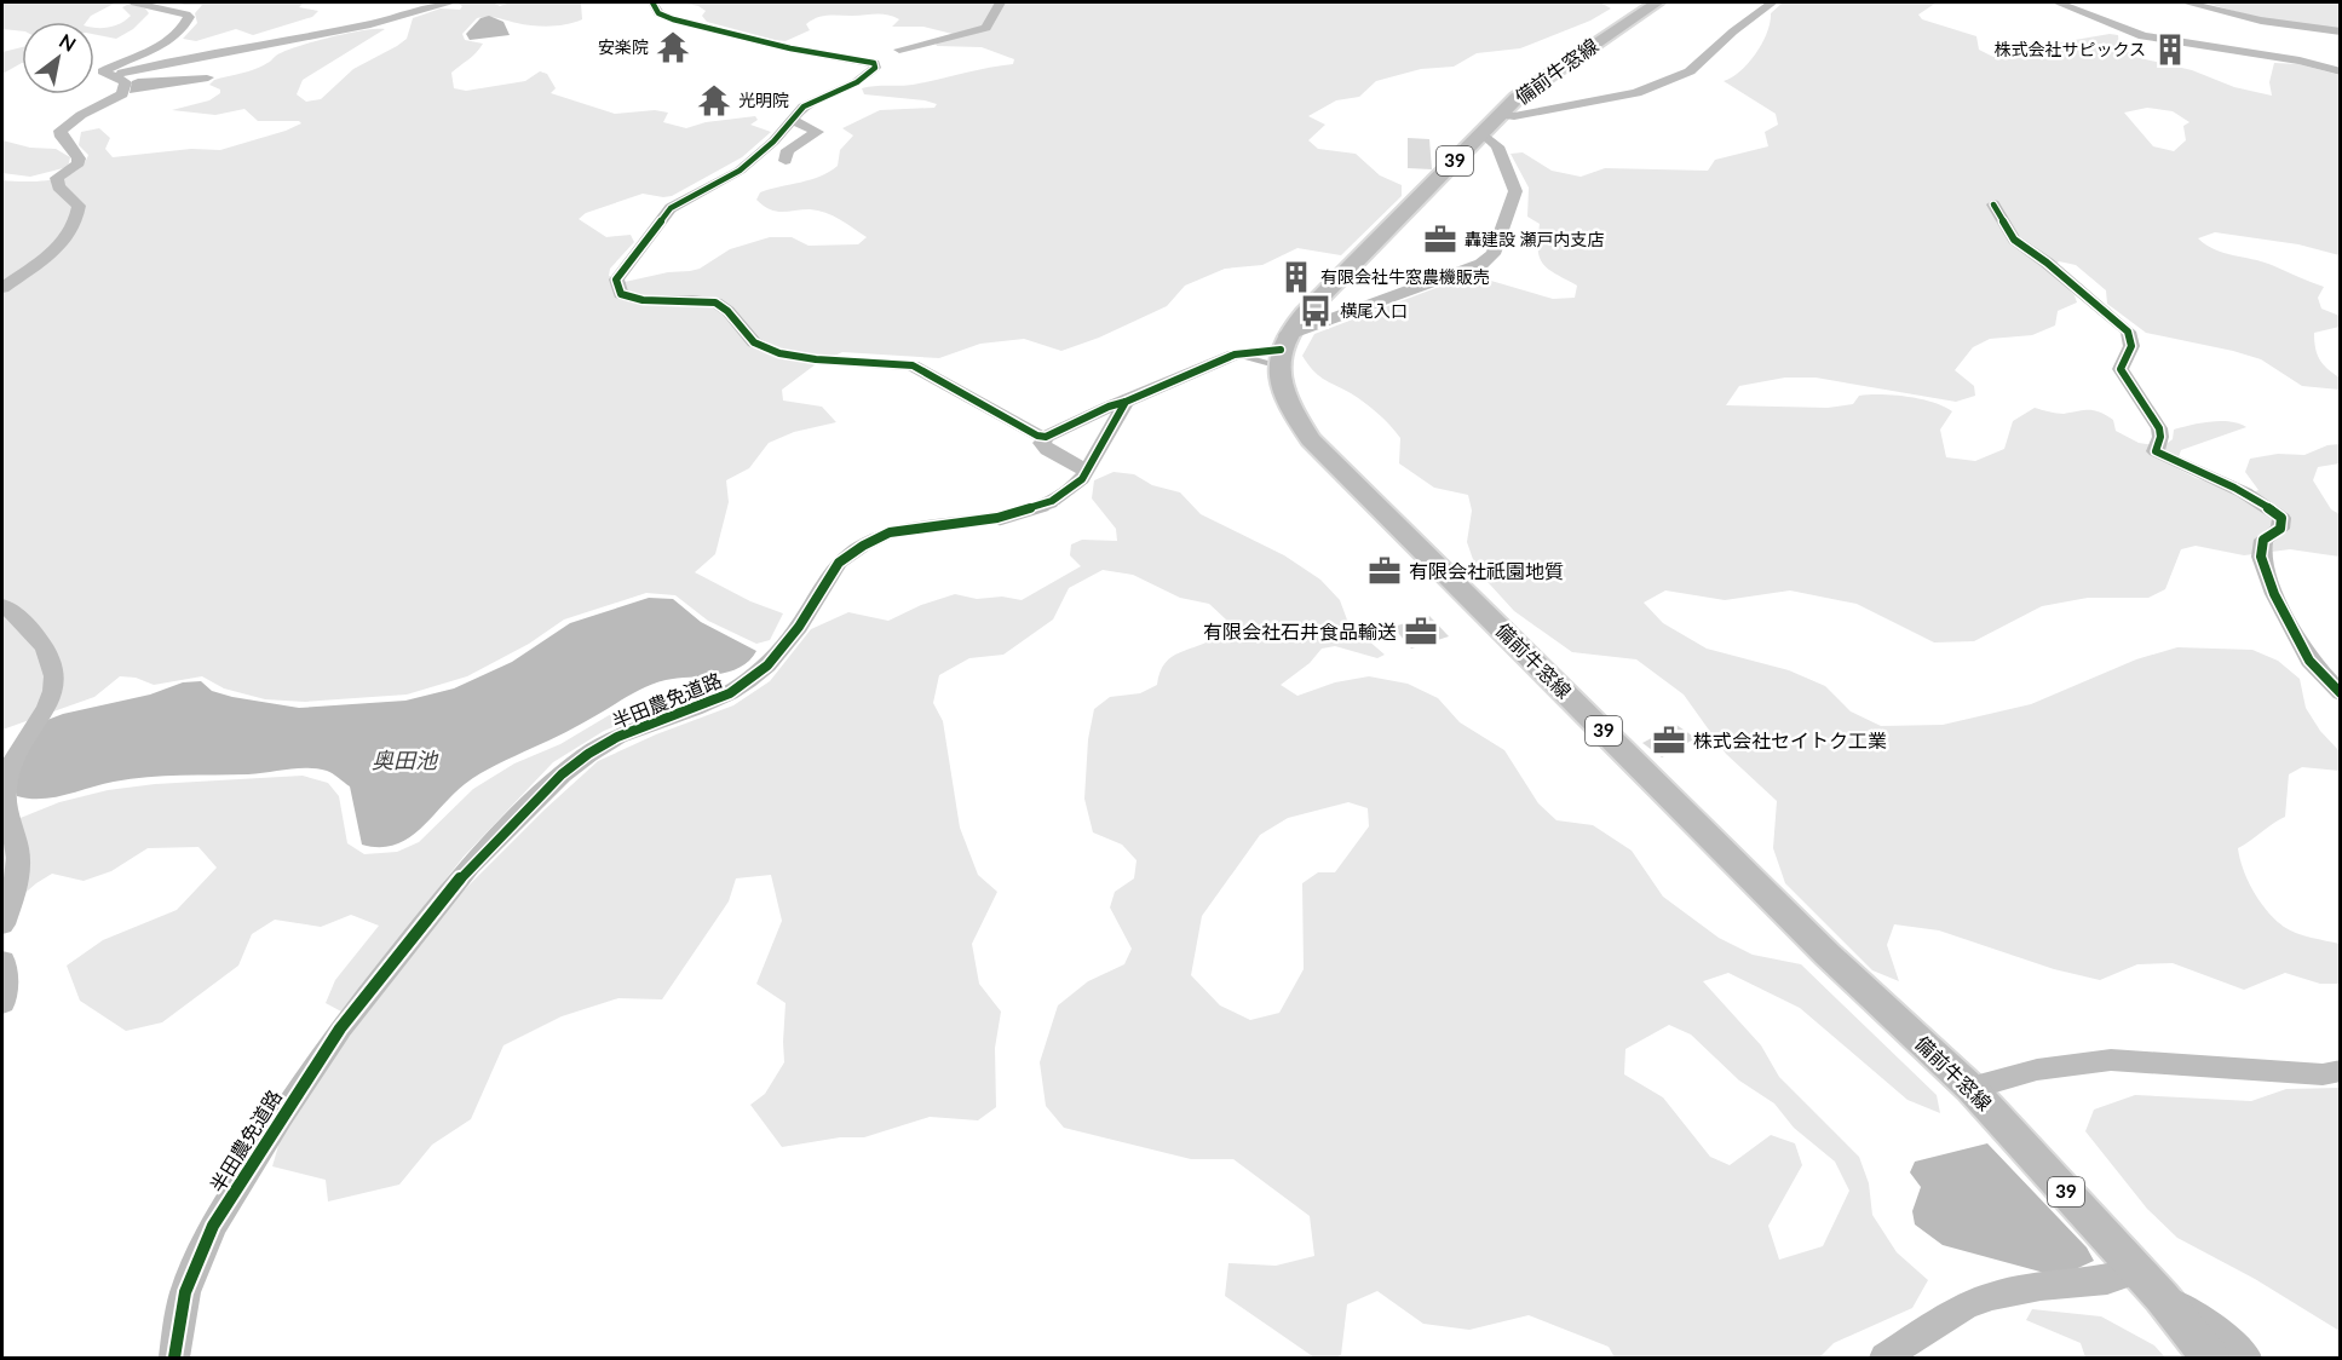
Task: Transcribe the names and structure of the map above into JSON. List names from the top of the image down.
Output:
{
  "streets": {
    "main road": ["備前牛窓線", "39"],
    "street": ["半田農免道路"]
  },
  "water": ["奥田池"],
  "places": {
    "temple": ["安楽院", "光明院"],
    "building": ["株式会社サピックス", "有限会社牛窓農機販売"],
    "office": [
      "轟建設 瀬戸内支店",
      "有限会社祇園地質",
      "有限会社石井食品輸送",
      "株式会社セイトク工業"
    ],
    "bus stop": ["横尾入口"]
  },
  "north": "top right"
}
